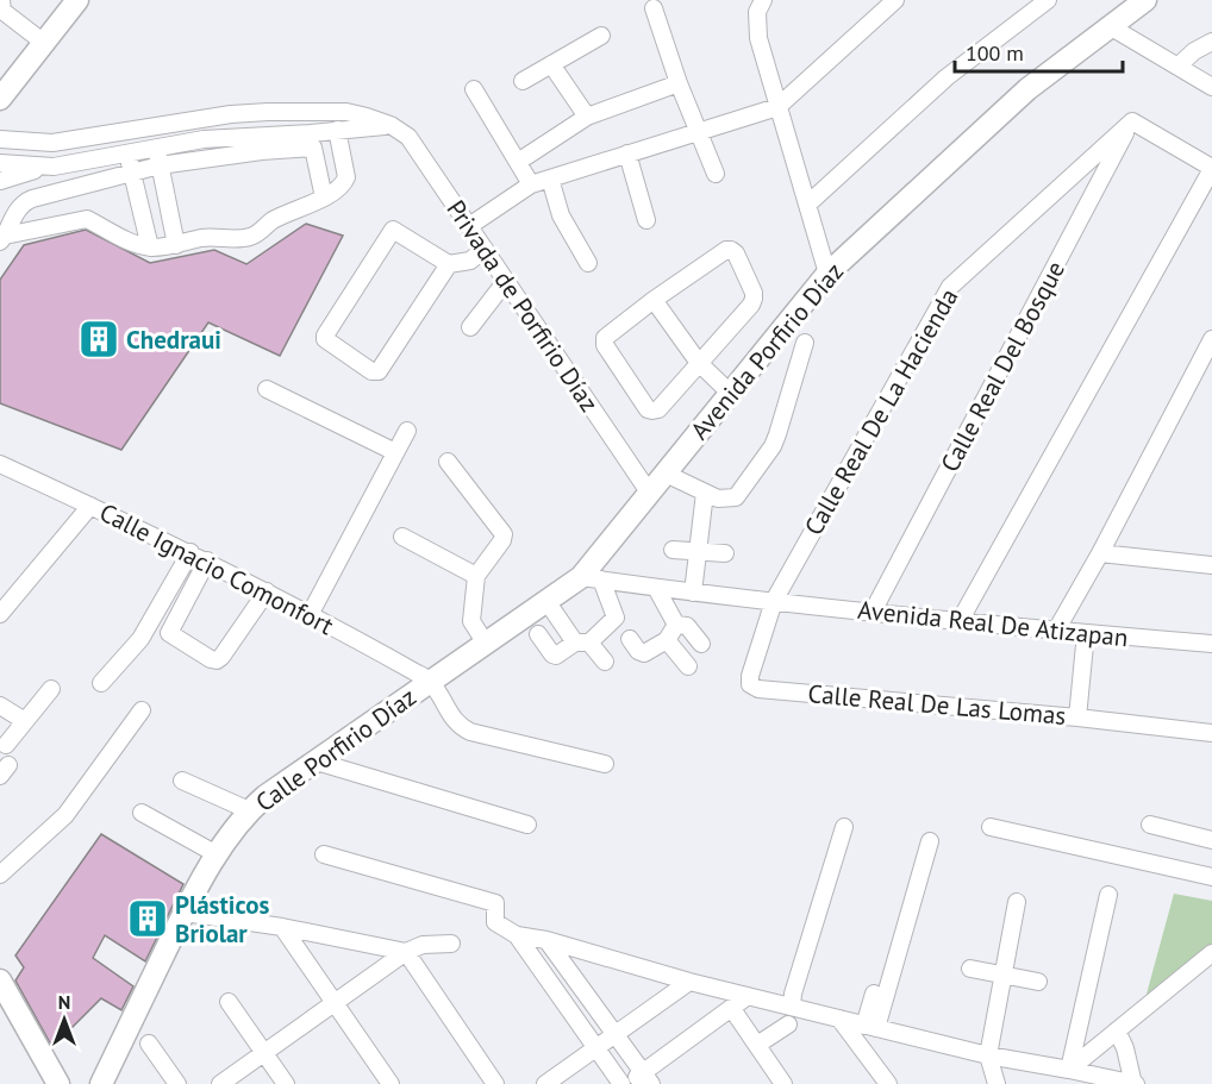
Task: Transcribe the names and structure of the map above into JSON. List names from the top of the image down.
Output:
{
  "streets": {
    "main road": ["Avenida Porfirio Díaz", "Calle Porfirio Díaz"],
    "street": [
      "Privada de Porfirio Díaz",
      "Calle Real Del Bosque",
      "Calle Real De La Hacienda",
      "Calle Ignacio Comonfort",
      "Avenida Real De Atizapan",
      "Calle Real De Las Lomas"
    ]
  },
  "crossings": [
    ["Privada de Porfirio Díaz", "Avenida Porfirio Díaz"],
    ["Avenida Porfirio Díaz", "Calle Ignacio Comonfort"],
    ["Avenida Porfirio Díaz", "Avenida Real De Atizapan"],
    ["Avenida Porfirio Díaz", "Calle Porfirio Díaz"],
    ["Calle Real Del Bosque", "Calle Real De La Hacienda"],
    ["Calle Real Del Bosque", "Avenida Real De Atizapan"],
    ["Calle Real De La Hacienda", "Avenida Real De Atizapan"],
    ["Calle Real De La Hacienda", "Calle Real De Las Lomas"],
    ["Calle Ignacio Comonfort", "Calle Porfirio Díaz"],
    ["Avenida Real De Atizapan", "Calle Real De Las Lomas"]
  ],
  "places": {
    "building": ["Chedraui", "Plásticos Briolar"]
  },
  "scale_bar": "100 m",
  "north": "top"
}
